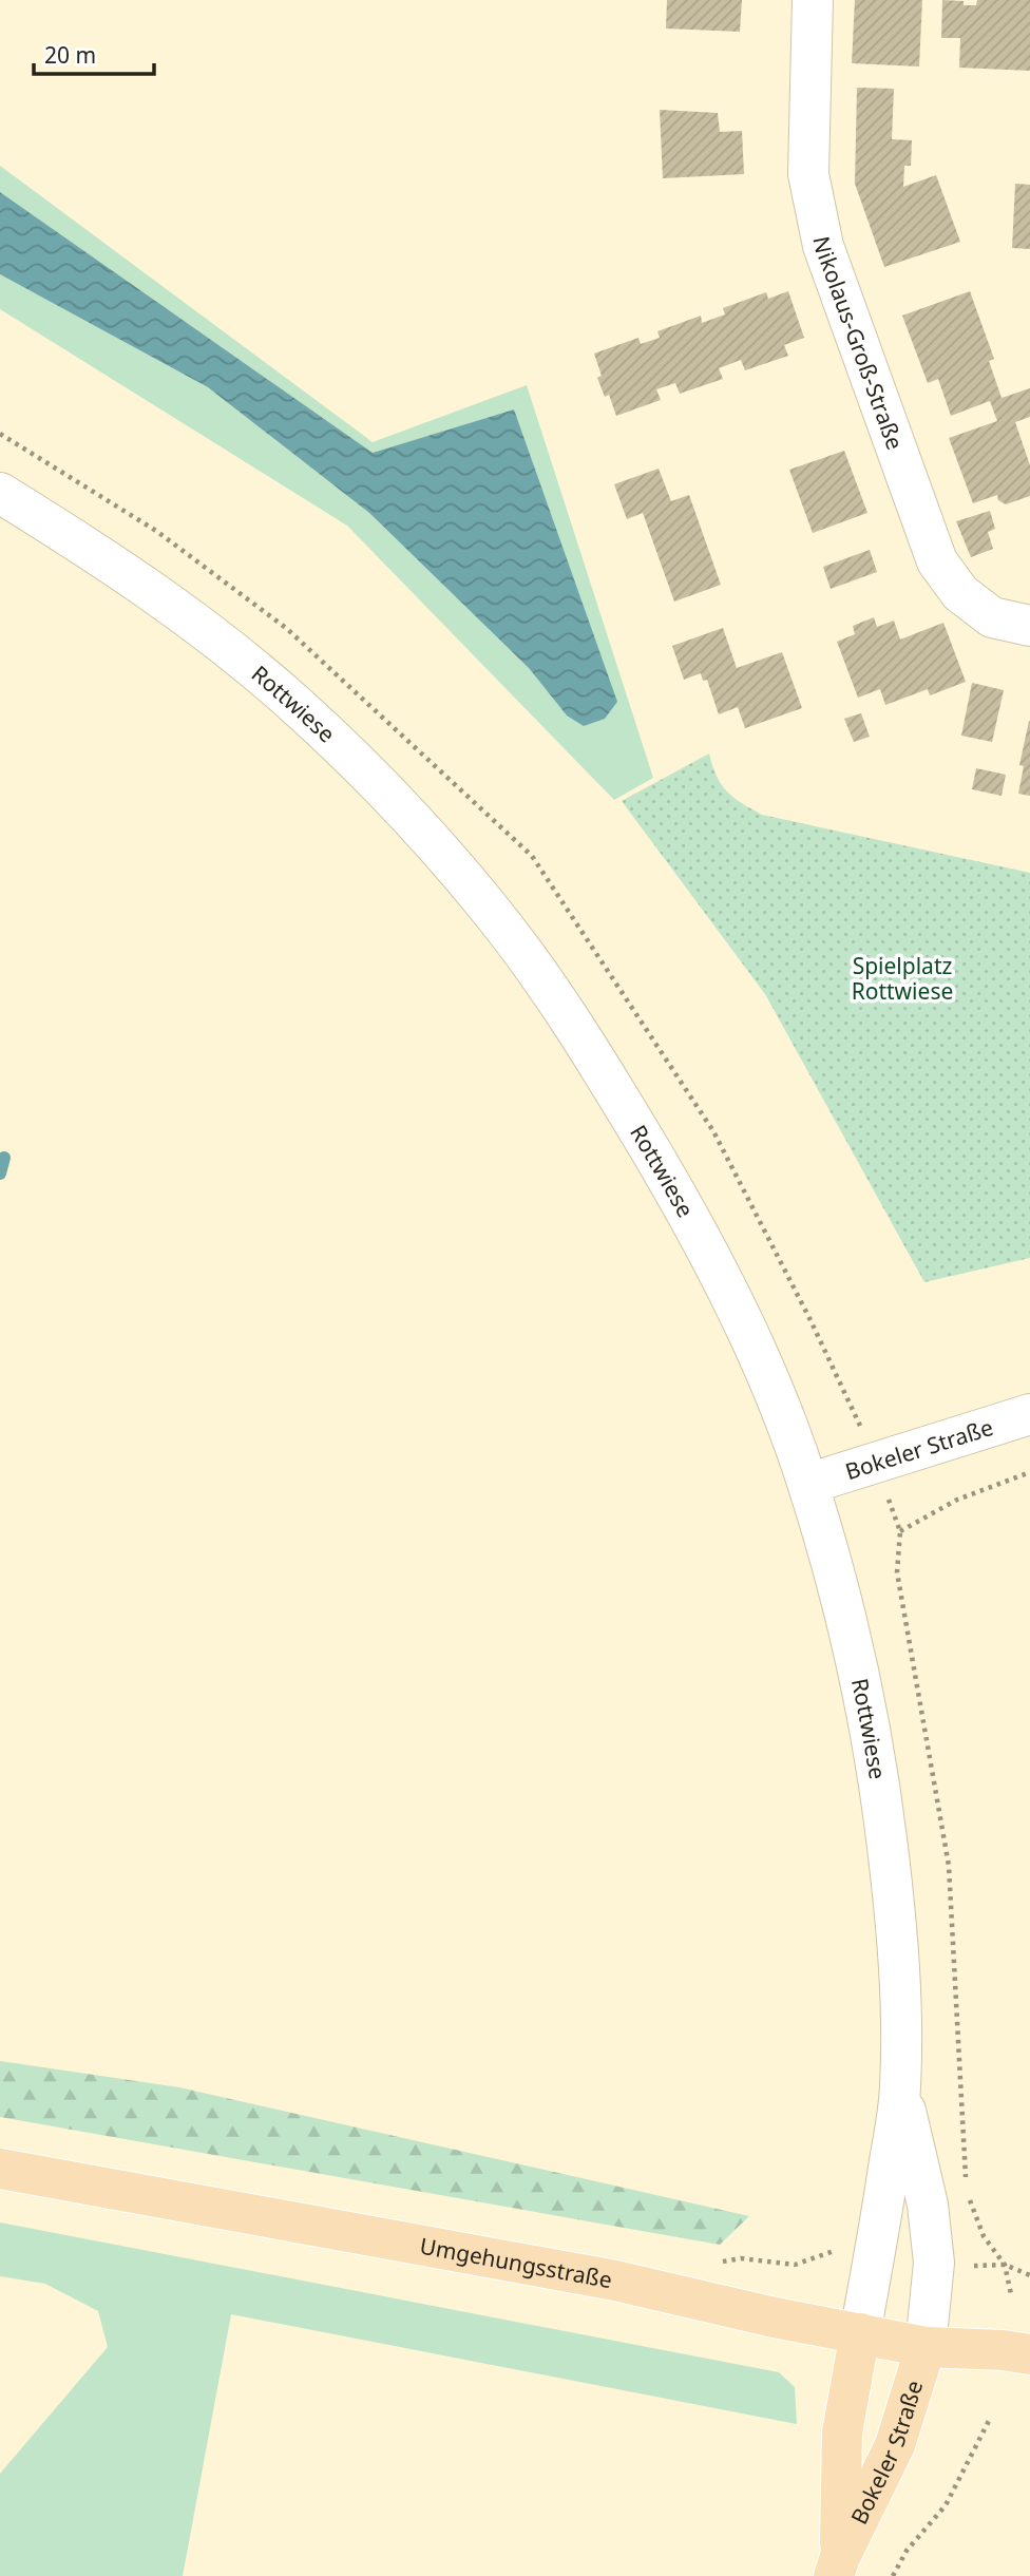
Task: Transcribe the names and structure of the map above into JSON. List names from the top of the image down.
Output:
{
  "streets": {
    "main road": ["Bokeler Straße", "Umgehungsstraße"],
    "street": ["Nikolaus-Groß-Straße", "Rottwiese"]
  },
  "crossings": [
    ["Rottwiese", "Bokeler Straße"],
    ["Rottwiese", "Umgehungsstraße"],
    ["Bokeler Straße", "Umgehungsstraße"]
  ],
  "parks": ["Spielplatz Rottwiese"],
  "scale_bar": "20 m"
}
